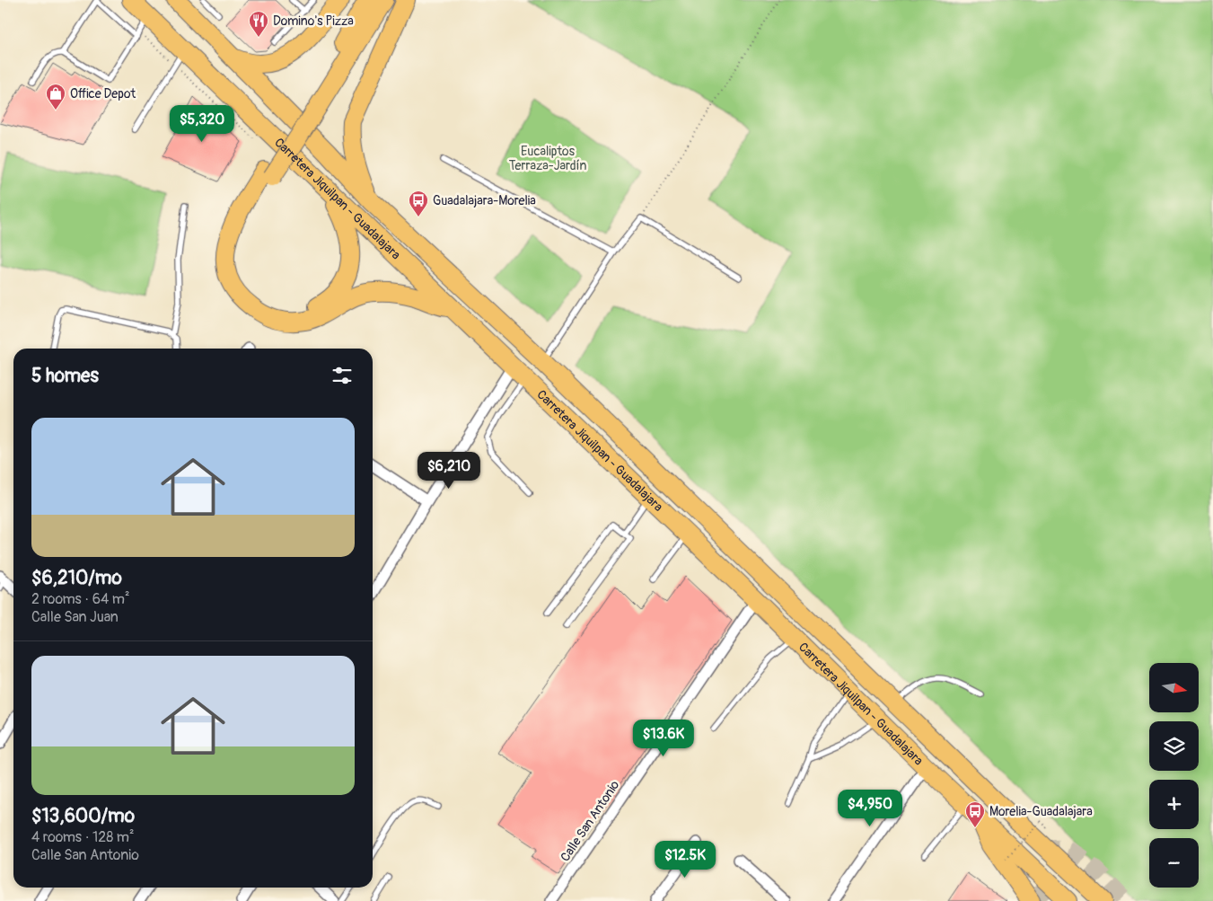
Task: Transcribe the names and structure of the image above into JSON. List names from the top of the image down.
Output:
{
  "streets": {
    "highway": ["Carretera Jiquilpan - Guadalajara"],
    "street": ["Calle San Antonio"]
  },
  "crossings": [
    ["Carretera Jiquilpan - Guadalajara", "Calle San Antonio"]
  ],
  "parks": ["Eucaliptos Terraza-Jardín"],
  "places": {
    "restaurant": ["Domino's Pizza"],
    "shop": ["Office Depot"],
    "bus stop": ["Guadalajara-Morelia", "Morelia-Guadalajara"]
  },
  "north": "right",
  "page": {
    "price": [
      "$5,320",
      "$6,210",
      "$13.6K",
      "$4,950",
      "$12.5K"
    ],
    "heading": "5 homes",
    "list": [
      {
        "name": "$6,210/mo",
        "note": "2 rooms · 64 m² · Calle San Juan"
      },
      {
        "name": "$13,600/mo",
        "note": "4 rooms · 128 m² · Calle San Antonio"
      }
    ],
    "map_buttons": ["+", "−"]
  }
}
